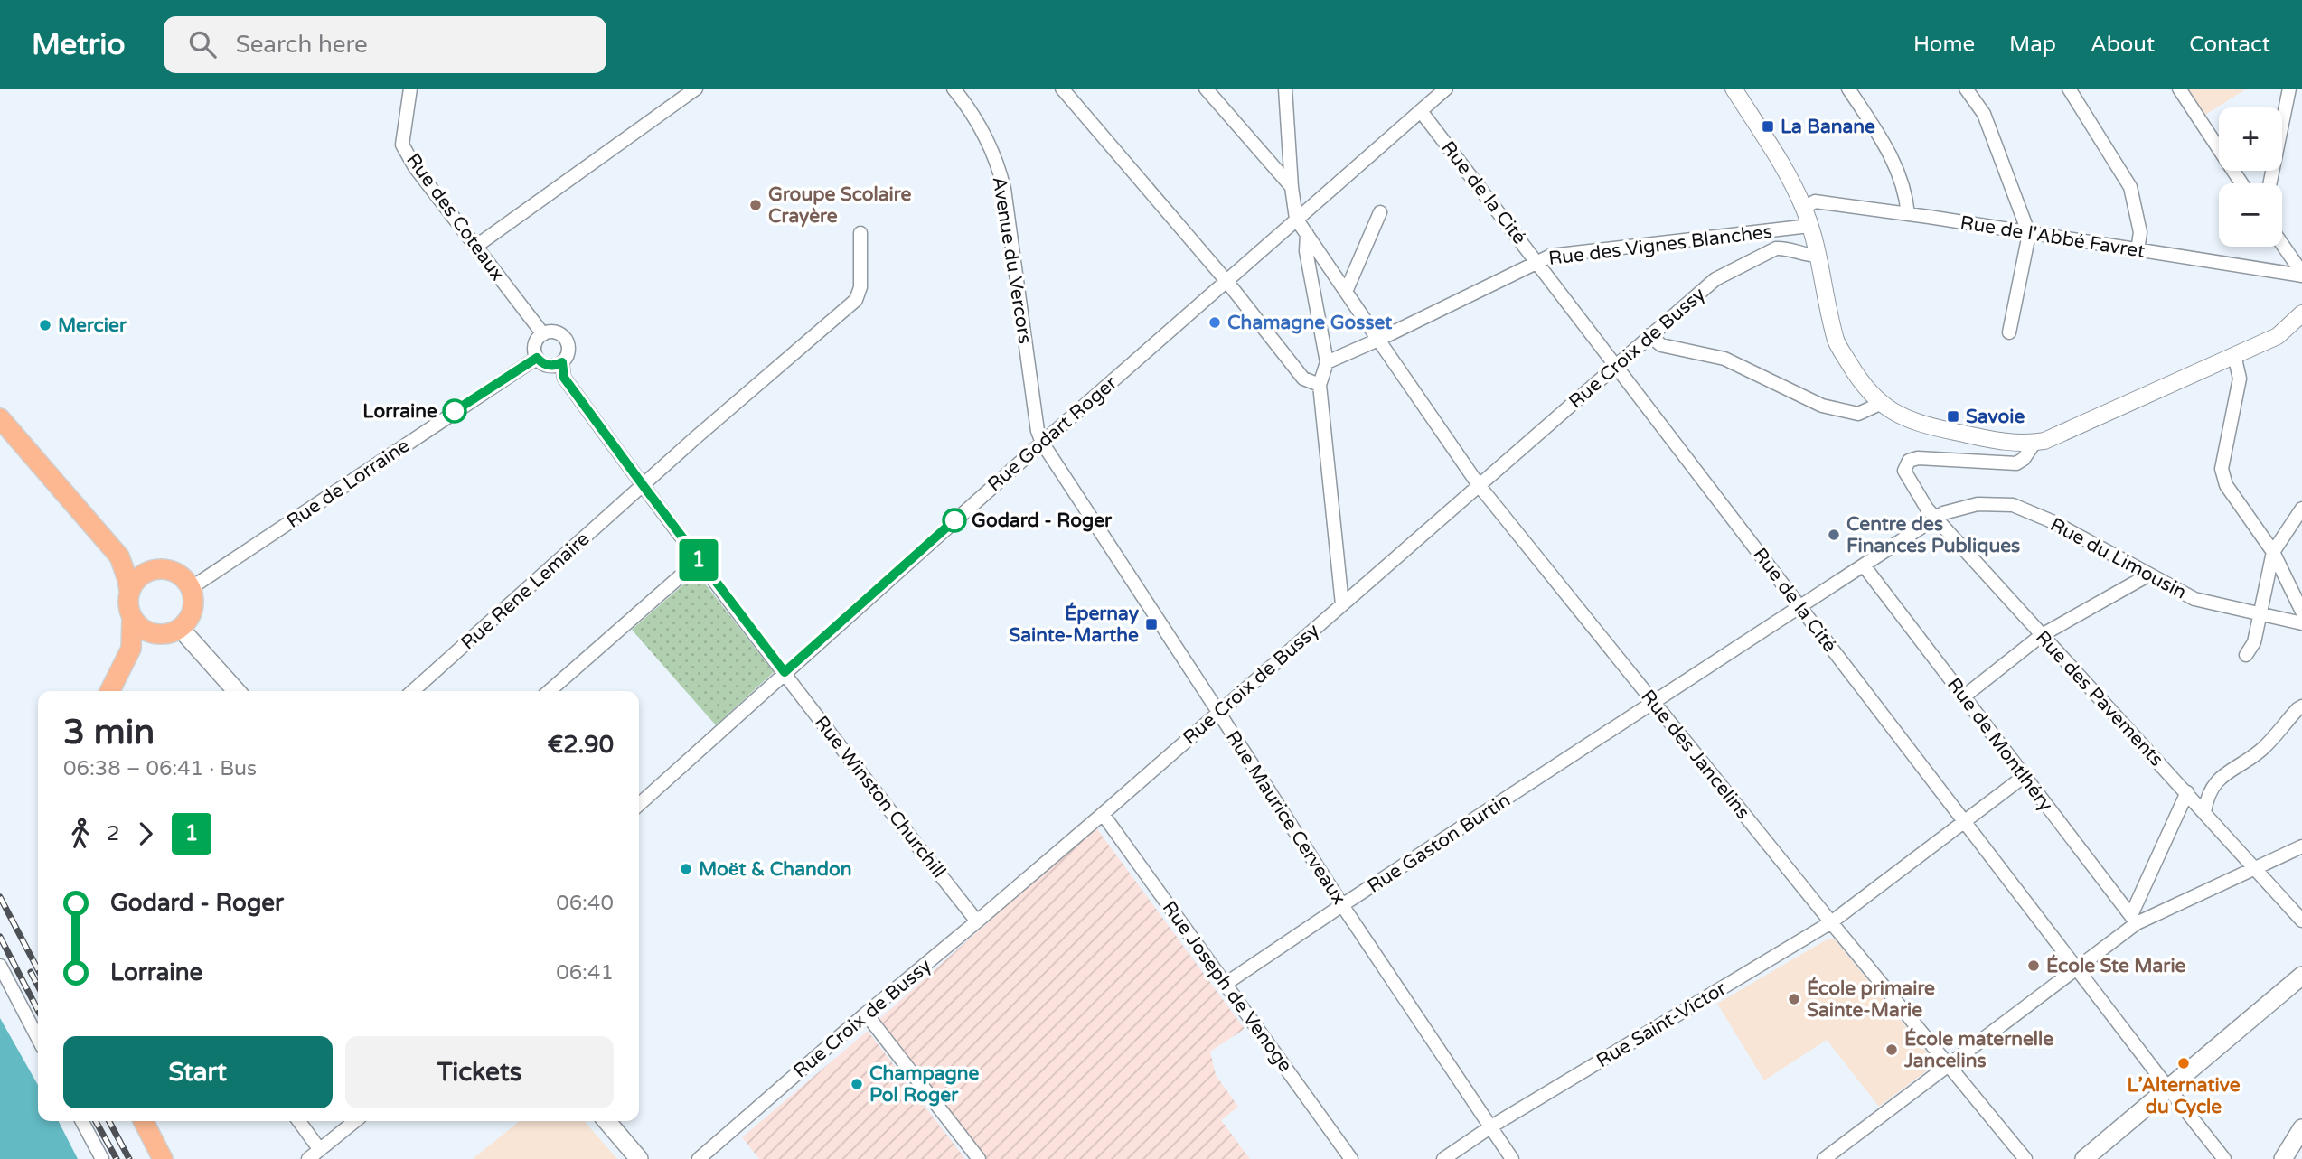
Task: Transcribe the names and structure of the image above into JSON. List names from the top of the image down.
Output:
{
  "streets": {
    "street": [
      "Rue de la Cité",
      "Rue des Coteaux",
      "Rue de l'Abbé Favret",
      "Rue des Vignes Blanches",
      "Avenue du Vercors",
      "Rue Croix de Bussy",
      "Rue Godart Roger",
      "Rue de Lorraine",
      "Rue du Limousin",
      "Rue Rene Lemaire",
      "Rue des Pavements",
      "Rue de Montlhéry",
      "Rue des Jancelins",
      "Rue Winston Churchill",
      "Rue Maurice Cerveaux",
      "Rue Gaston Burtin",
      "Rue Joseph de Venoge",
      "Rue Saint-Victor"
    ]
  },
  "crossings": [
    ["Rue de la Cité", "Rue des Vignes Blanches"],
    ["Rue de la Cité", "Rue Croix de Bussy"],
    ["Rue de la Cité", "Rue Godart Roger"],
    ["Rue de la Cité", "Rue du Limousin"],
    ["Rue de la Cité", "Rue Gaston Burtin"],
    ["Rue de la Cité", "Rue Saint-Victor"],
    ["Rue des Coteaux", "Rue de Lorraine"],
    ["Rue des Coteaux", "Rue Winston Churchill"],
    ["Rue des Vignes Blanches", "Rue des Jancelins"],
    ["Avenue du Vercors", "Rue Godart Roger"],
    ["Avenue du Vercors", "Rue Maurice Cerveaux"],
    ["Rue Croix de Bussy", "Rue des Jancelins"],
    ["Rue Croix de Bussy", "Rue Winston Churchill"],
    ["Rue Croix de Bussy", "Rue Maurice Cerveaux"],
    ["Rue Croix de Bussy", "Rue Joseph de Venoge"],
    ["Rue Godart Roger", "Rue des Jancelins"],
    ["Rue Godart Roger", "Rue Winston Churchill"],
    ["Rue Godart Roger", "Rue Maurice Cerveaux"],
    ["Rue de Lorraine", "Rue Winston Churchill"],
    ["Rue du Limousin", "Rue des Pavements"],
    ["Rue du Limousin", "Rue de Montlhéry"],
    ["Rue du Limousin", "Rue Gaston Burtin"],
    ["Rue Rene Lemaire", "Rue Winston Churchill"],
    ["Rue de Montlhéry", "Rue Saint-Victor"],
    ["Rue des Jancelins", "Rue Gaston Burtin"],
    ["Rue des Jancelins", "Rue Saint-Victor"],
    ["Rue Maurice Cerveaux", "Rue Gaston Burtin"],
    ["Rue Maurice Cerveaux", "Rue Saint-Victor"],
    ["Rue Gaston Burtin", "Rue Joseph de Venoge"]
  ],
  "places": {
    "transit": ["La Banane", "Savoie", "Épernay Sainte-Marthe"],
    "other": [
      "Groupe Scolaire Crayère",
      "Chamagne Gosset",
      "Mercier",
      "Lorraine",
      "Godard - Roger",
      "Centre des Finances Publiques",
      "Moёt & Chandon",
      "École Ste Marie",
      "École primaire Sainte-Marie",
      "École maternelle Jancelins",
      "L’Alternative du Cycle",
      "Champagne Pol Roger"
    ]
  },
  "lines": ["bus line 1"],
  "page": {
    "header": "Metrio",
    "search": "Search here",
    "nav": [
      "Home",
      "Map",
      "About",
      "Contact"
    ],
    "on_map": "1",
    "map_buttons": ["+", "−"],
    "heading": ["3 min", "06:38 – 06:41 · Bus", "€2.90"],
    "legs": ["2", "1"],
    "list": [
      {
        "name": "Godard - Roger",
        "value": "06:40"
      },
      {
        "name": "Lorraine",
        "value": "06:41"
      }
    ],
    "buttons": ["Start", "Tickets"]
  }
}
